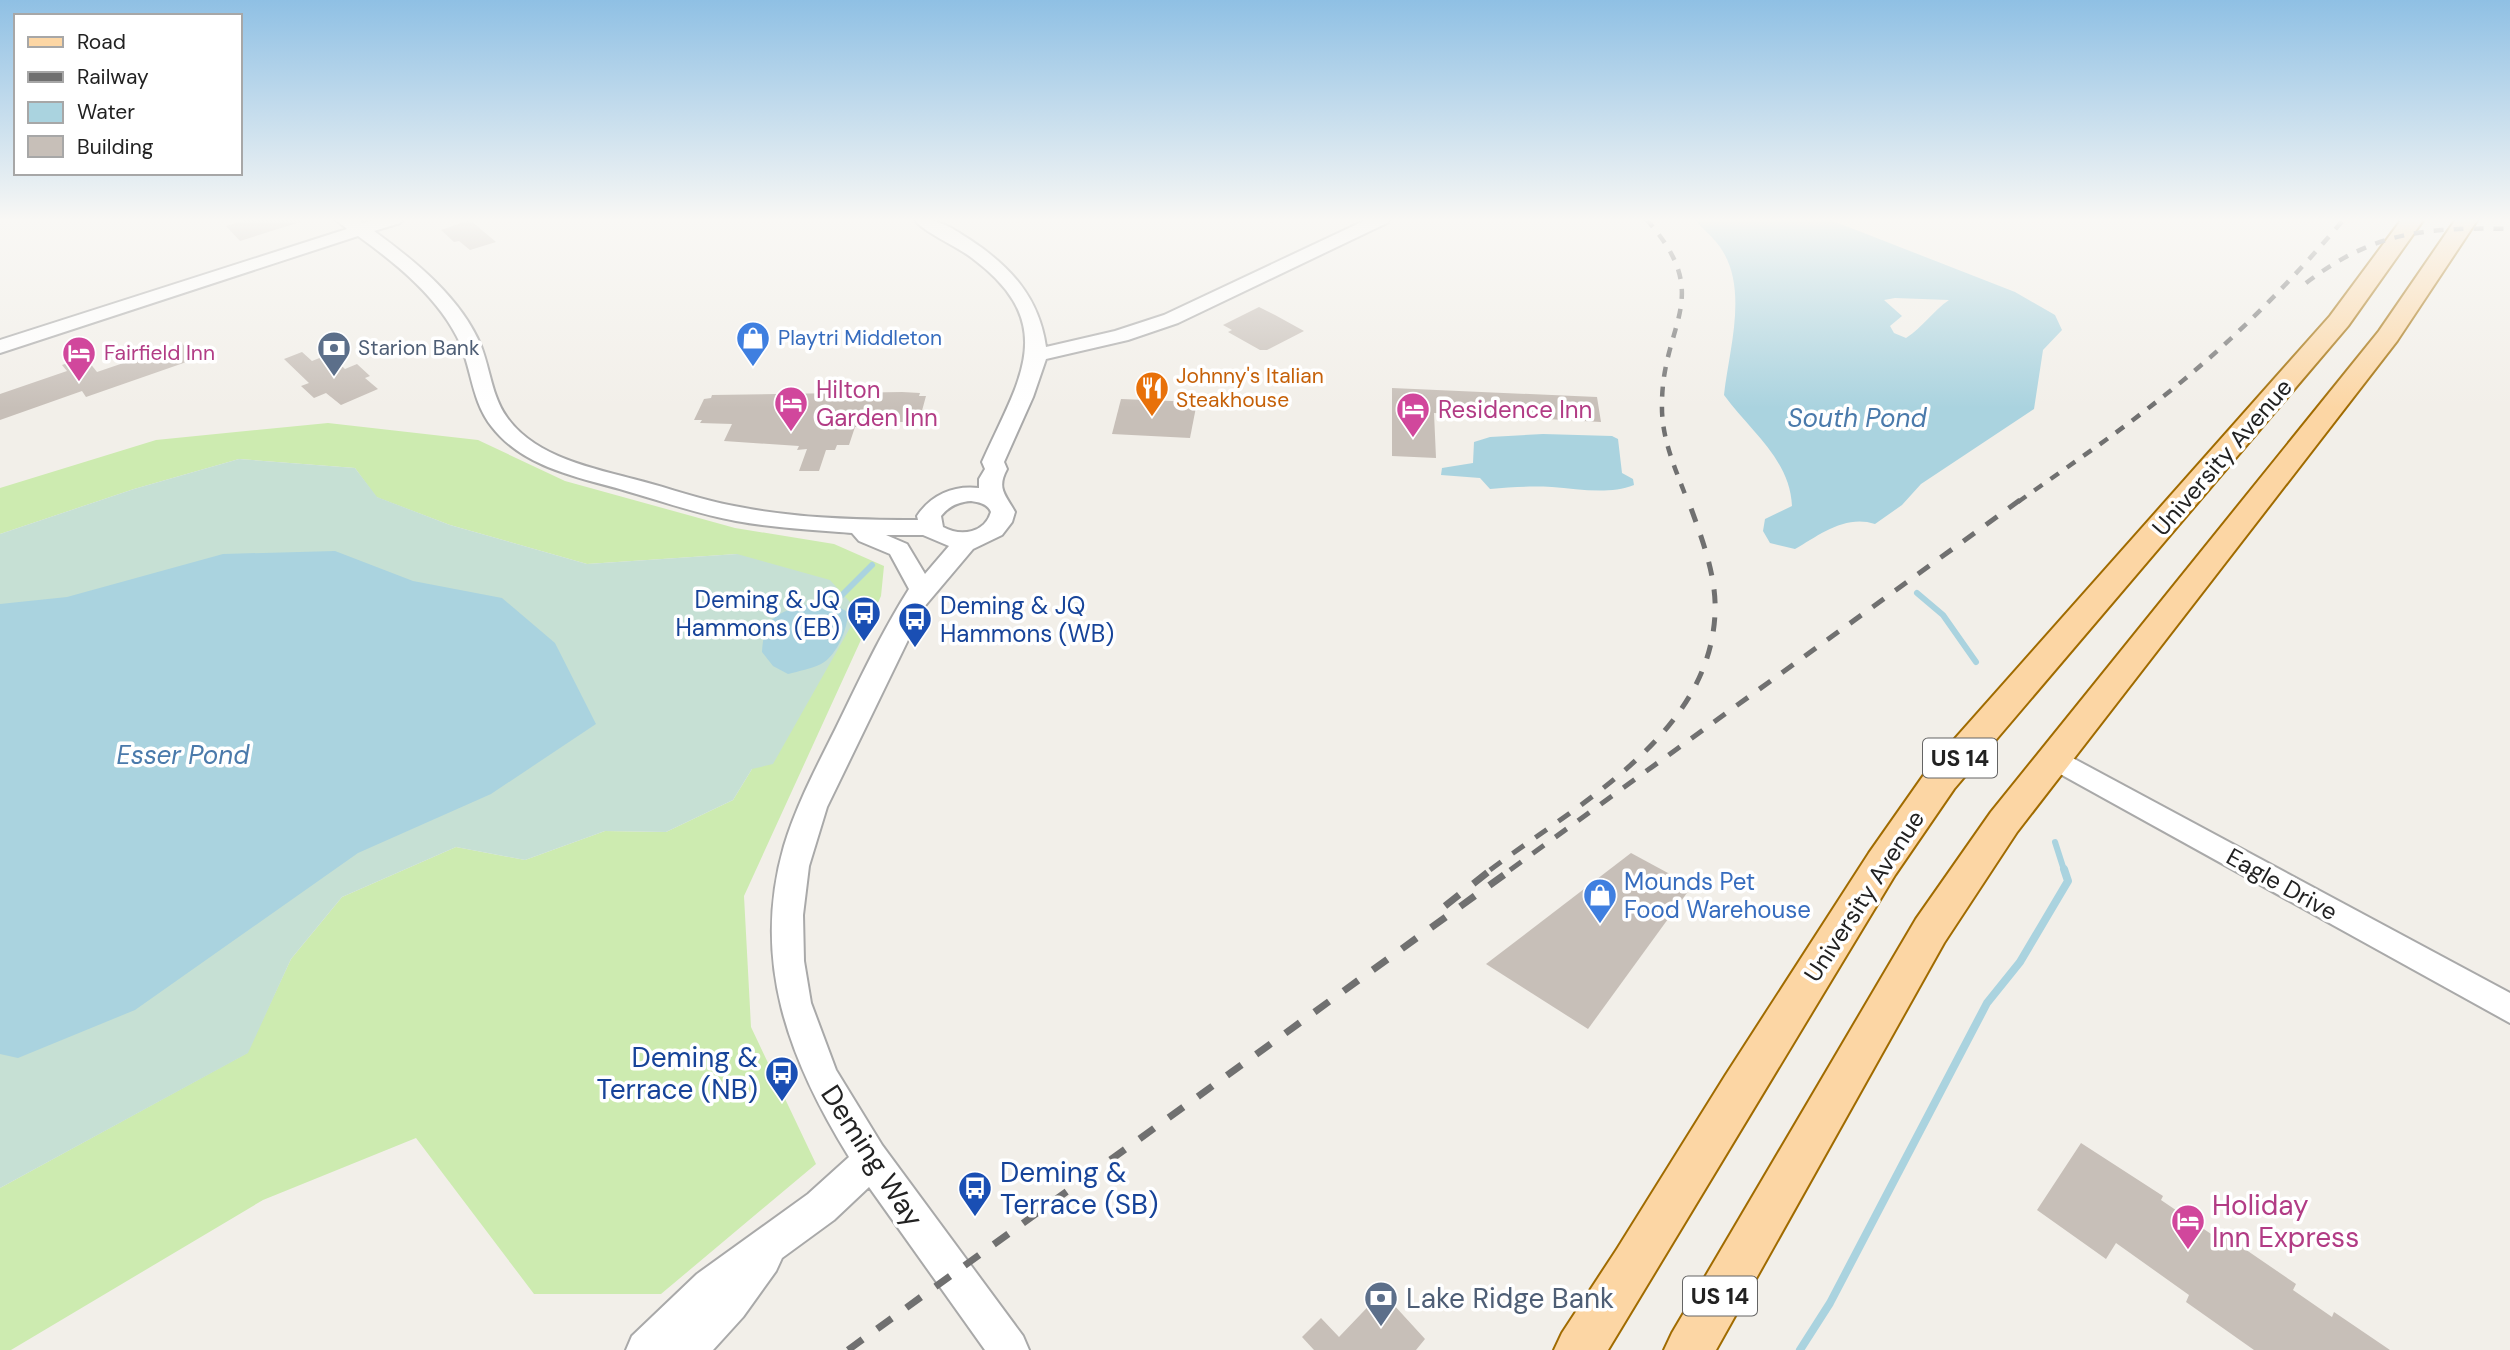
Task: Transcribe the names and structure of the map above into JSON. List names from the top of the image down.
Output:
{
  "streets": {
    "main road": ["University Avenue", "US 14"],
    "street": ["Eagle Drive", "Deming Way"]
  },
  "crossings": [
    ["US 14", "Eagle Drive"]
  ],
  "water": ["South Pond", "Esser Pond"],
  "places": {
    "shop": ["Playtri Middleton", "Mounds Pet Food Warehouse"],
    "bank": ["Starion Bank", "Lake Ridge Bank"],
    "hotel": [
      "Fairfield Inn",
      "Hilton Garden Inn",
      "Residence Inn",
      "Holiday Inn Express"
    ],
    "restaurant": ["Johnny's Italian Steakhouse"],
    "bus stop": [
      "Deming & JQ Hammons (EB)",
      "Deming & JQ Hammons (WB)",
      "Deming & Terrace (NB)",
      "Deming & Terrace (SB)"
    ]
  },
  "legend": [
    "Road",
    "Railway",
    "Water",
    "Building"
  ]
}
